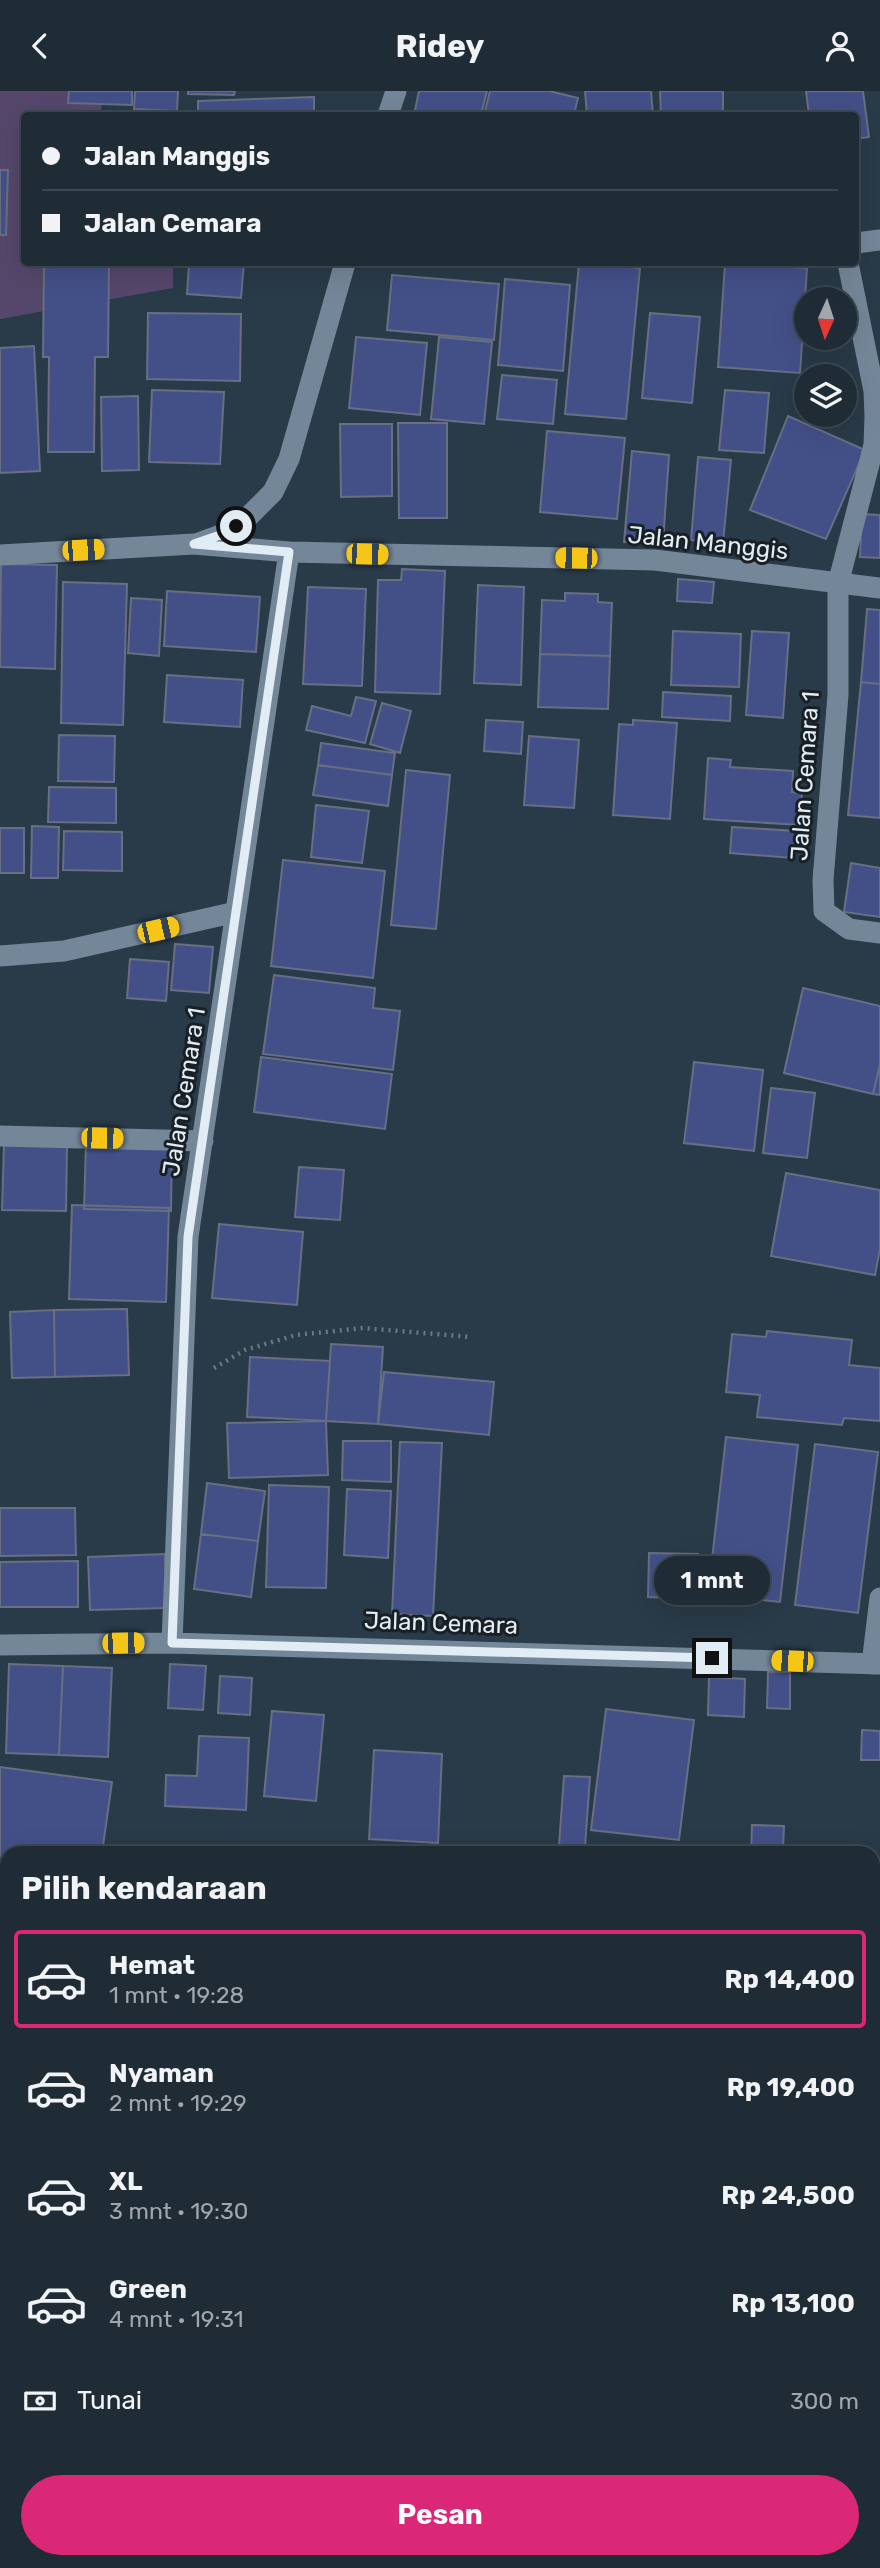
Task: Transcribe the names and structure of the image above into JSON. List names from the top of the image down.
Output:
{
  "streets": {
    "street": ["Jalan Manggis", "Jalan Cemara 1", "Jalan Cemara"]
  },
  "crossings": [
    ["Jalan Manggis", "Jalan Cemara 1"],
    ["Jalan Cemara 1", "Jalan Cemara"]
  ],
  "north": "bottom",
  "page": {
    "header": "Ridey",
    "banner": ["Jalan Manggis", "Jalan Cemara"],
    "bubble": "1 mnt",
    "heading": "Pilih kendaraan",
    "list": [
      {
        "name": "Hemat",
        "note": "1 mnt · 19:28",
        "value": "Rp 14,400"
      },
      {
        "name": "Nyaman",
        "note": "2 mnt · 19:29",
        "value": "Rp 19,400"
      },
      {
        "name": "XL",
        "note": "3 mnt · 19:30",
        "value": "Rp 24,500"
      },
      {
        "name": "Green",
        "note": "4 mnt · 19:31",
        "value": "Rp 13,100"
      }
    ],
    "pay": ["Tunai", "300 m"],
    "buttons": "Pesan"
  }
}
